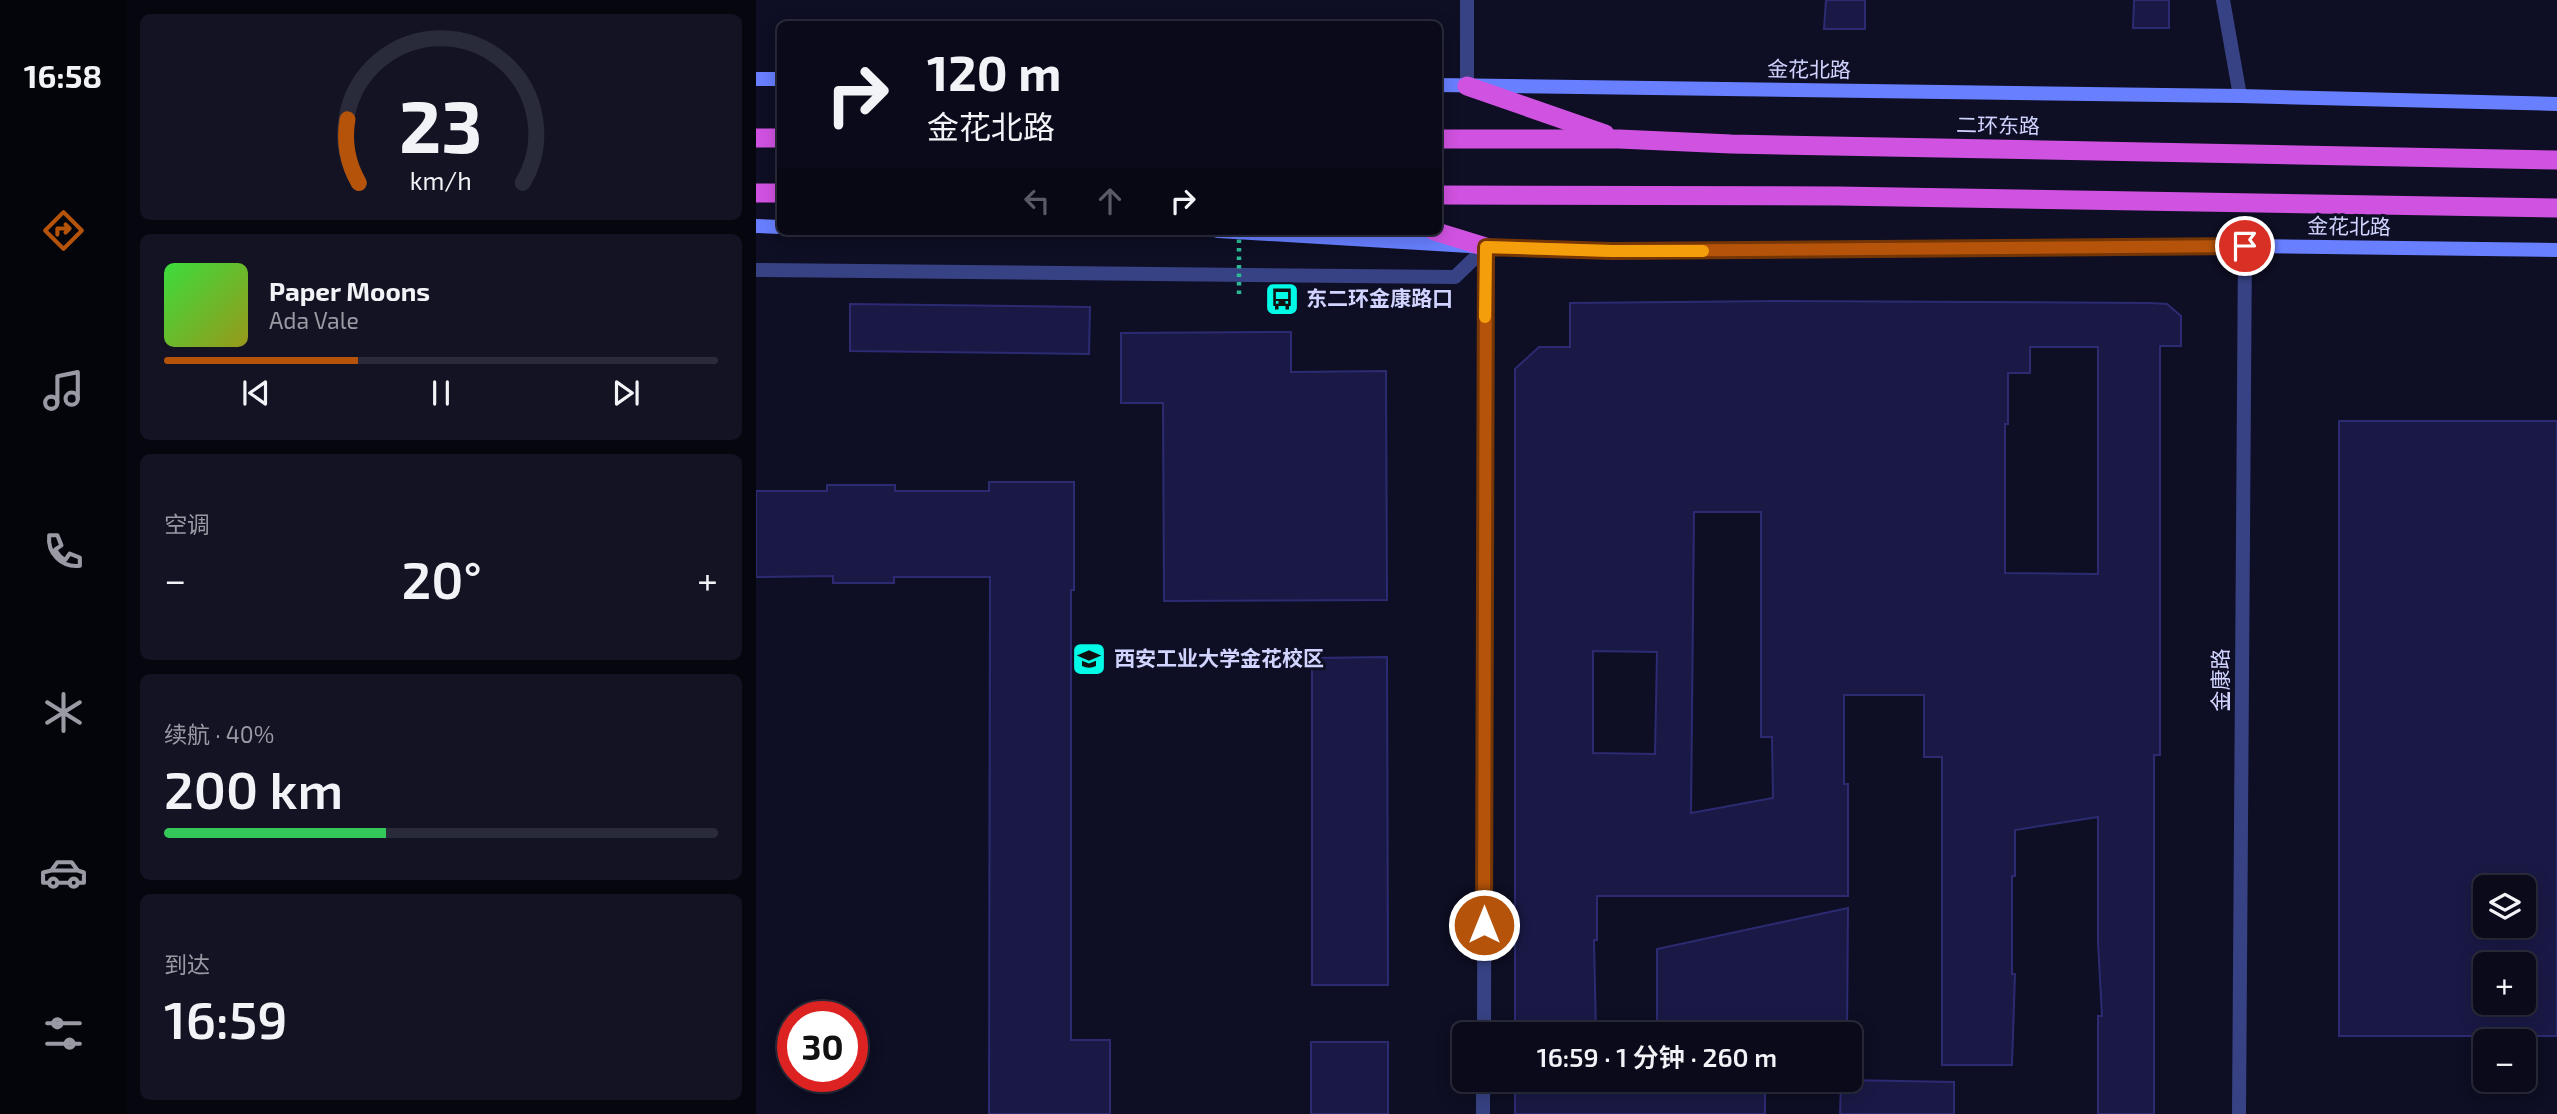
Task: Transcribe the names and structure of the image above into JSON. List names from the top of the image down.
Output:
{
  "streets": {
    "highway": ["二环东路"],
    "main road": ["金花北路"],
    "street": ["金康路"]
  },
  "crossings": [
    ["金花北路", "金康路"]
  ],
  "places": {
    "bus stop": ["东二环金康路口"],
    "school or university": ["西安工业大学金花校区"]
  },
  "page": {
    "tabs": "16:58",
    "turn": ["120 m", "金花北路"],
    "song": ["Paper Moons", "Ada Vale"],
    "tile": [
      "空调",
      ["续航 · 40%", "200 km"],
      ["到达", "16:59"]
    ],
    "heat": ["−", "20°", "+"],
    "map_buttons": ["+", "−"],
    "limit": "30",
    "trip": "16:59 · 1 分钟 · 260 m",
    "gauge": ["23", "km/h"]
  }
}
